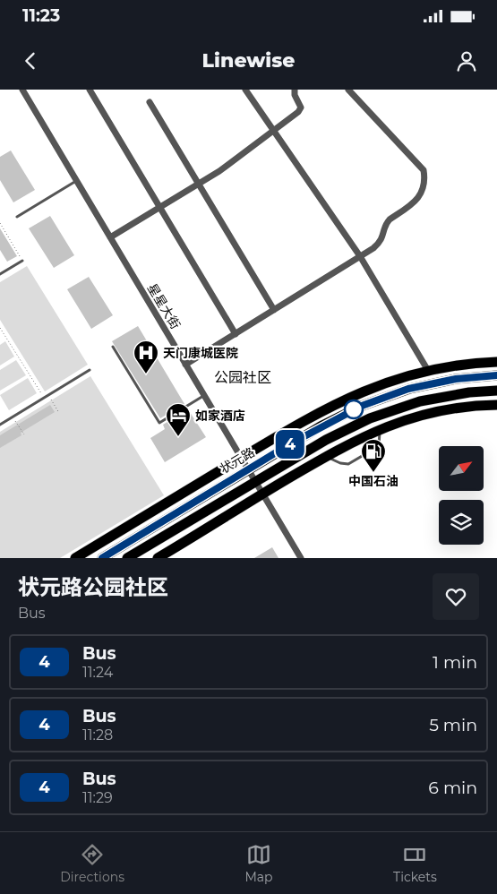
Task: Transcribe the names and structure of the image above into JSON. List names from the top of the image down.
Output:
{
  "streets": {
    "highway": ["状元路"],
    "street": ["星星大街"]
  },
  "crossings": [
    ["星星大街", "状元路"]
  ],
  "districts": ["公园社区"],
  "places": {
    "hospital": ["天门康城医院"],
    "hotel": ["如家酒店"],
    "fuel station": ["中国石油"]
  },
  "lines": ["bus line 4"],
  "north": "top right",
  "page": {
    "status": "11:23",
    "header": "Linewise",
    "on_map": "4",
    "heading": ["状元路公园社区", "Bus"],
    "list": [
      {
        "mark": "4",
        "name": "Bus",
        "note": "11:24",
        "value": "1 min"
      },
      {
        "mark": "4",
        "name": "Bus",
        "note": "11:28",
        "value": "5 min"
      },
      {
        "mark": "4",
        "name": "Bus",
        "note": "11:29",
        "value": "6 min"
      }
    ],
    "tabs": ["Directions", "Map", "Tickets"]
  }
}
